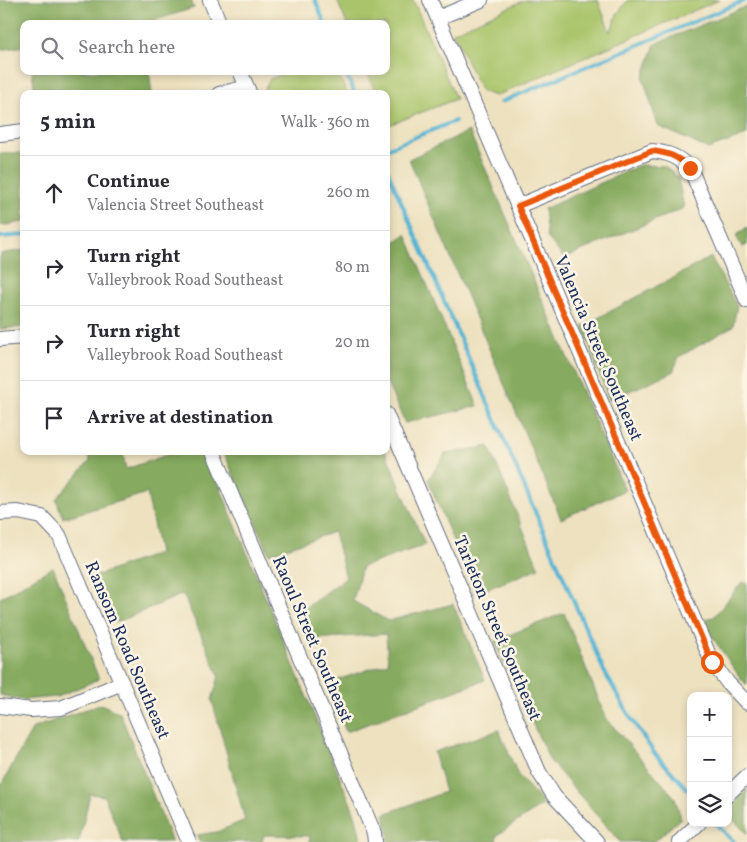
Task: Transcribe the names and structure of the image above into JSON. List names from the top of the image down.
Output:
{
  "streets": {
    "street": [
      "Valencia Street Southeast",
      "Tarleton Street Southeast",
      "Raoul Street Southeast",
      "Ransom Road Southeast"
    ]
  },
  "page": {
    "search": "Search here",
    "heading": ["5 min", "Walk · 360 m"],
    "list": [
      ["Continue", "Valencia Street Southeast", "260 m"],
      ["Turn right", "Valleybrook Road Southeast", "80 m"],
      ["Turn right", "Valleybrook Road Southeast", "20 m"],
      "Arrive at destination"
    ],
    "map_buttons": ["+", "−"]
  }
}
